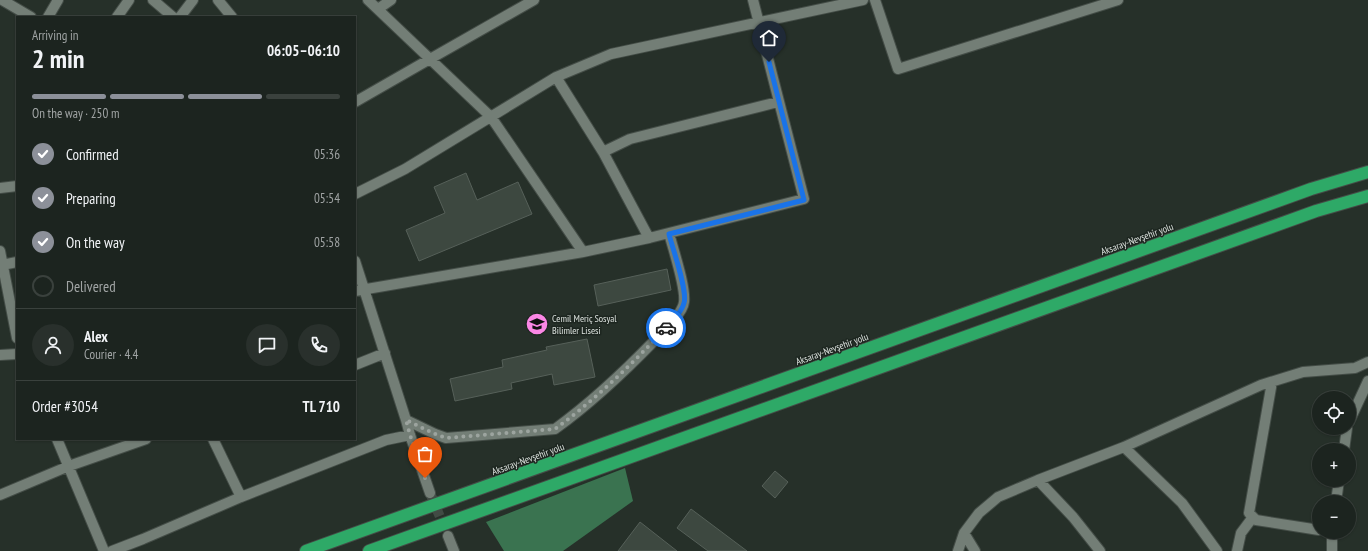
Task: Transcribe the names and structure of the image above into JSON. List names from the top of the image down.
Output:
{
  "streets": {
    "highway": ["Aksaray-Nevşehir yolu"]
  },
  "places": {
    "school or university": ["Cemil Meriç Sosyal Bilimler Lisesi"]
  },
  "page": {
    "heading": ["2 min", "Arriving in", "06:05–06:10"],
    "panel": [
      "Alex",
      "Courier · 4.4",
      "Order #3054",
      "TL 710"
    ],
    "bar": "On the way · 250 m",
    "list": [
      ["Confirmed", "05:36"],
      ["Preparing", "05:54"],
      ["On the way", "05:58"],
      "Delivered"
    ],
    "map_buttons": ["+", "−"]
  }
}
